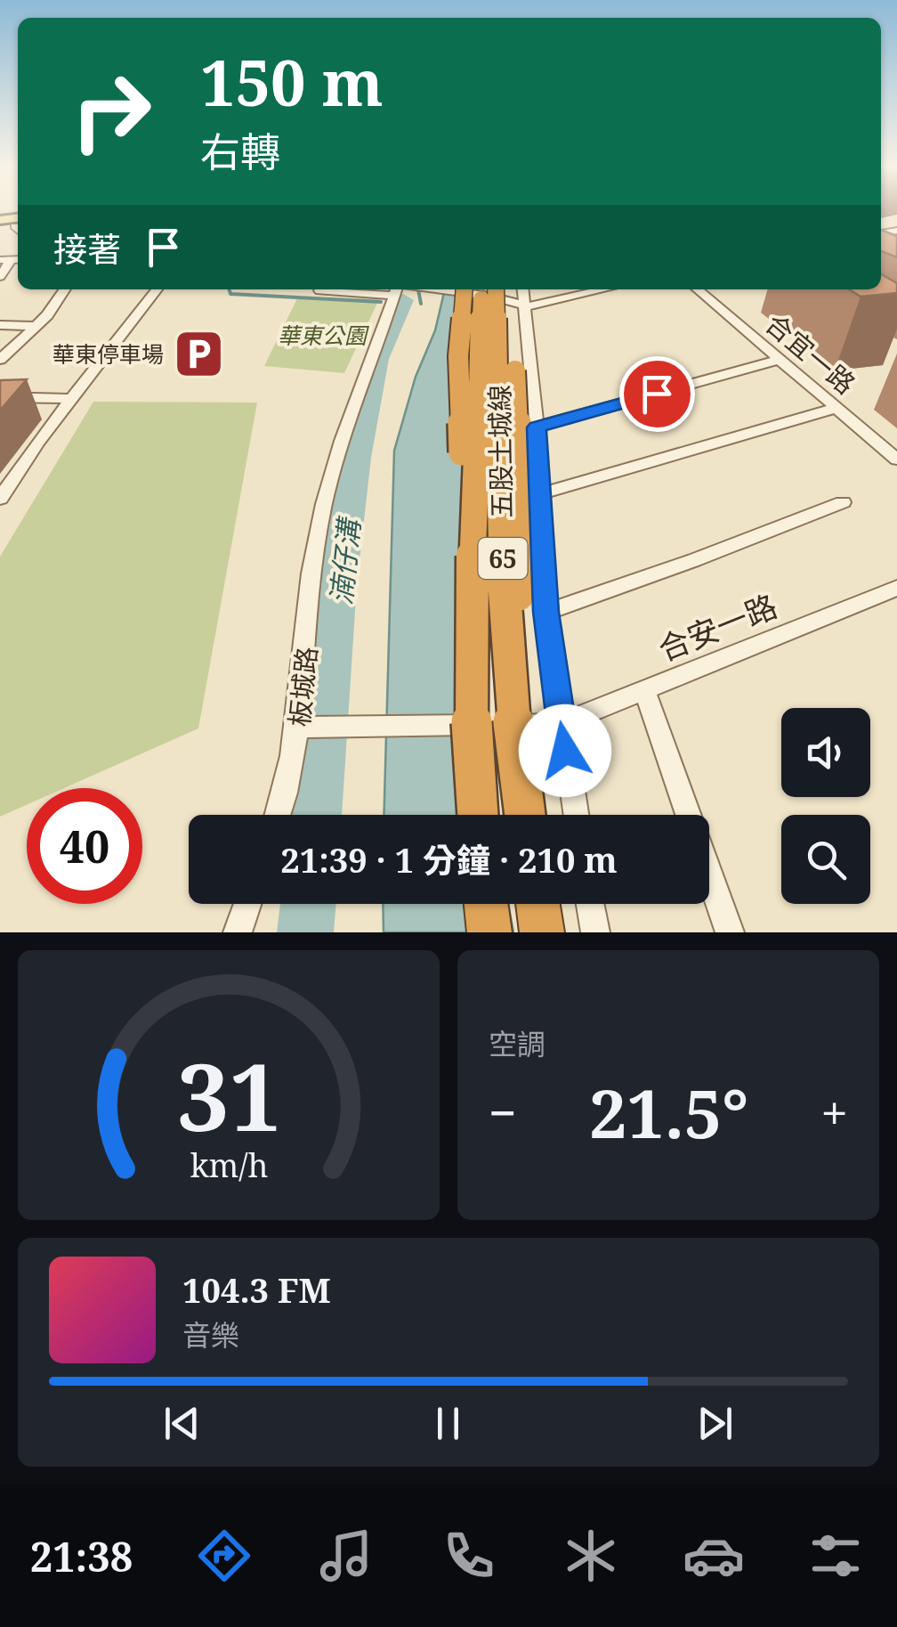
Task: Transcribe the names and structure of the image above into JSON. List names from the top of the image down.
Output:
{
  "streets": {
    "highway": ["五股土城線", "65"],
    "street": ["合宜一路", "合安一路", "板城路"]
  },
  "water": ["湳仔溝"],
  "parks": ["華東公園"],
  "places": {
    "parking": ["華東停車場"]
  },
  "page": {
    "turn": ["150 m", "右轉"],
    "then": "接著",
    "limit": "40",
    "trip": "21:39 · 1 分鐘 · 210 m",
    "tile": "空調",
    "heat": ["−", "21.5°", "+"],
    "song": ["104.3 FM", "音樂"],
    "tabs": "21:38",
    "gauge": ["31", "km/h"]
  }
}
